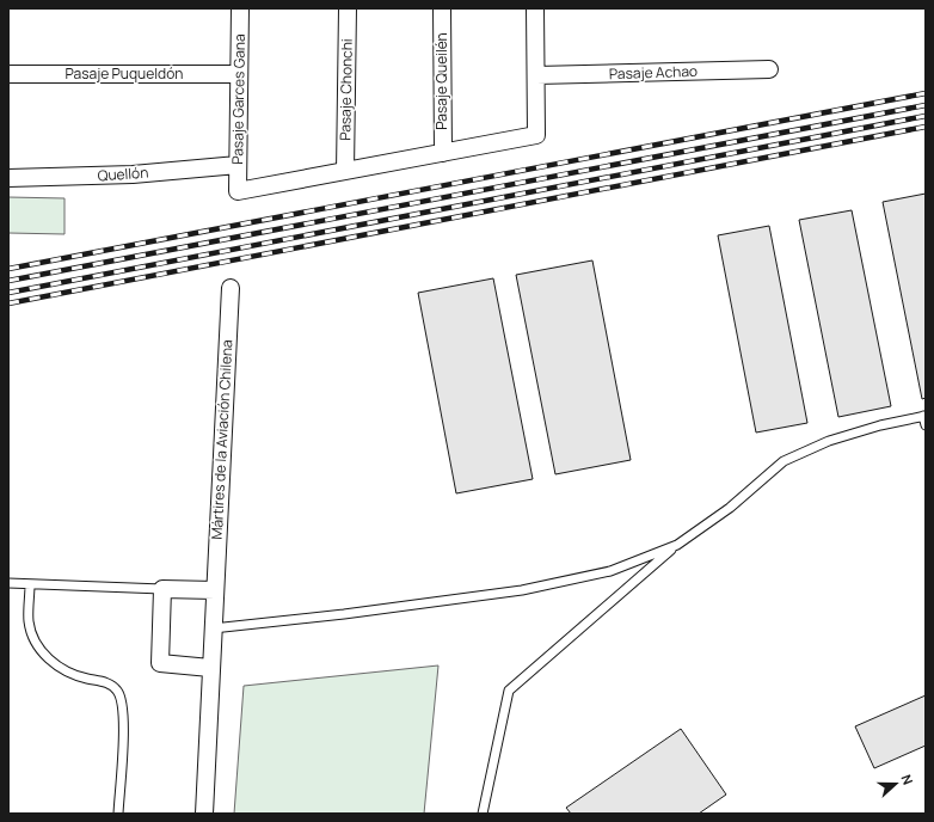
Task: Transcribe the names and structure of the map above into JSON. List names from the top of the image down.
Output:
{
  "streets": {
    "street": [
      "Pasaje Achao",
      "Pasaje Puqueldón",
      "Pasaje Queilén",
      "Pasaje Chonchi",
      "Pasaje Garces Gana",
      "Quellón",
      "Mártires de la Aviación Chilena"
    ]
  },
  "crossings": [
    ["Pasaje Puqueldón", "Pasaje Garces Gana"],
    ["Pasaje Chonchi", "Pasaje Garces Gana"],
    ["Pasaje Garces Gana", "Quellón"]
  ],
  "north": "right"
}
